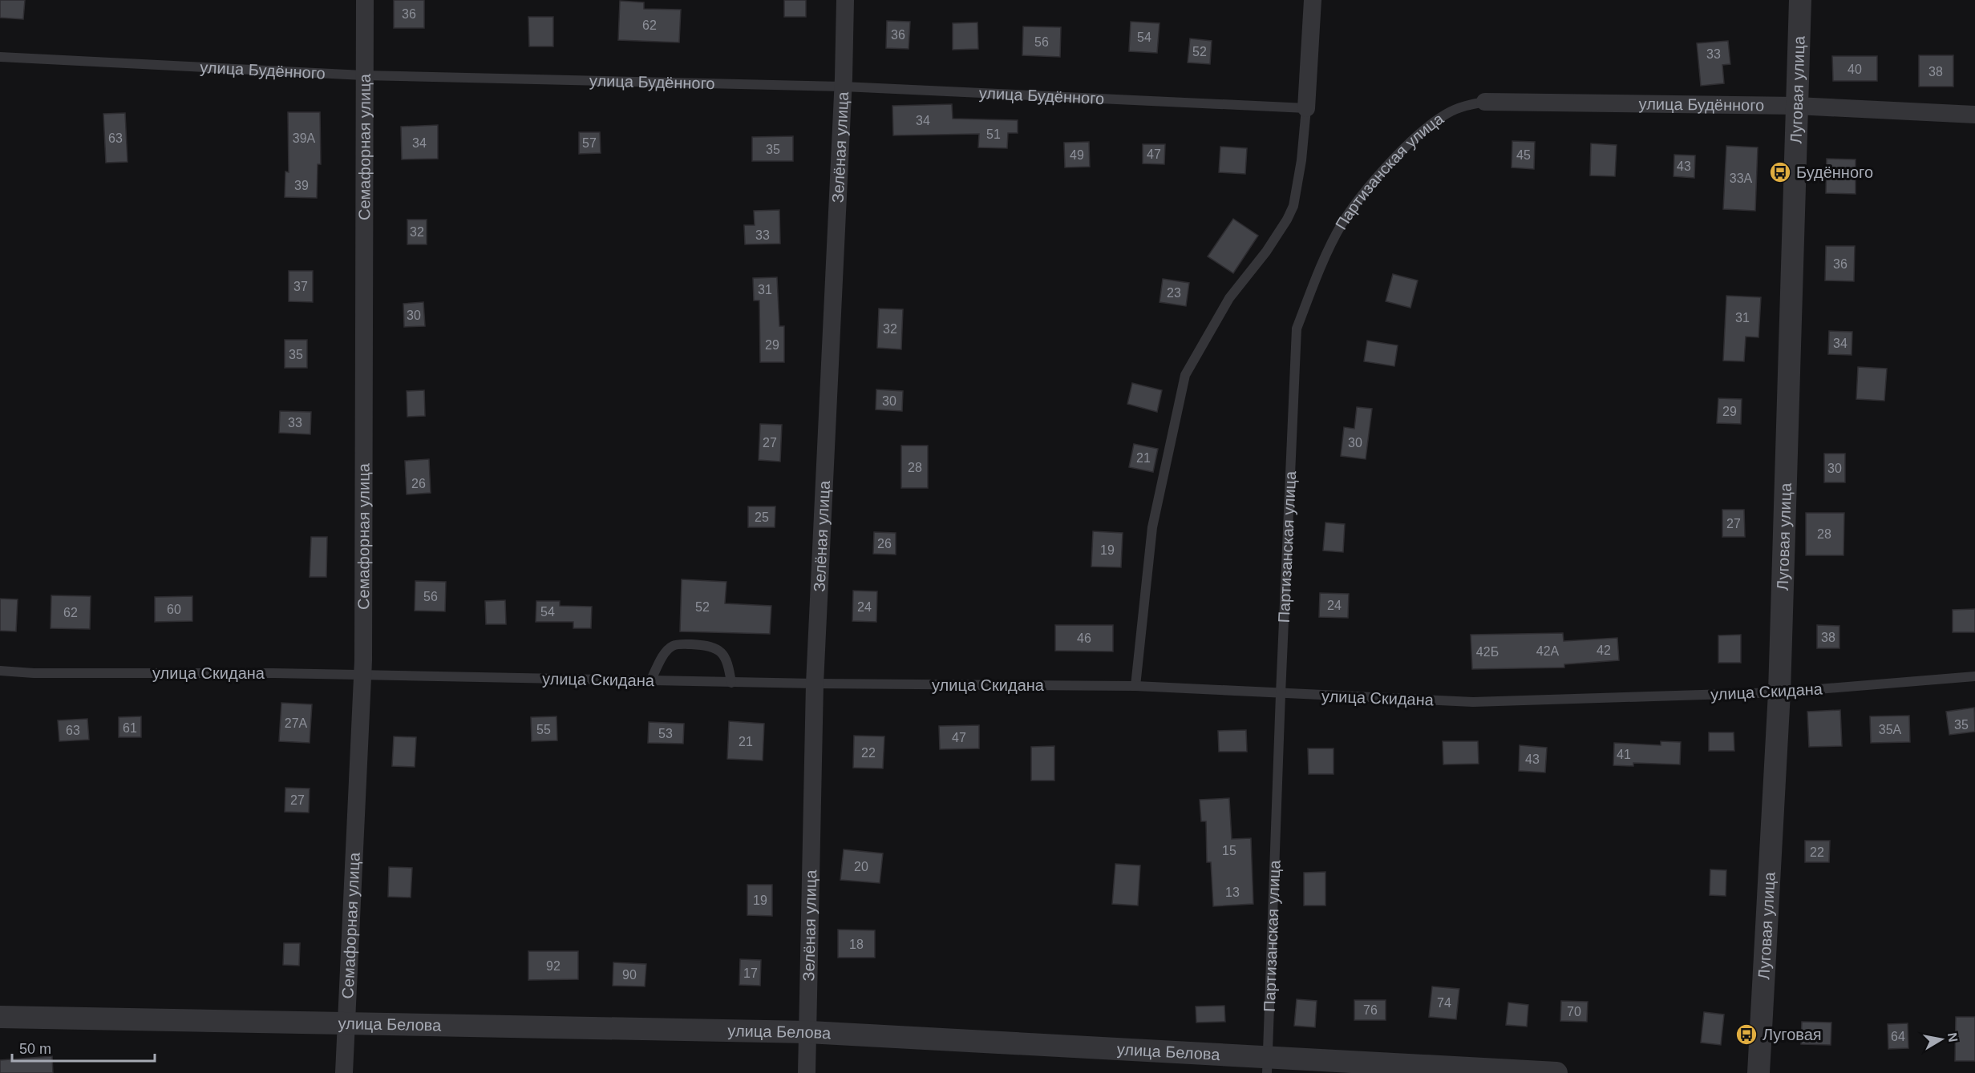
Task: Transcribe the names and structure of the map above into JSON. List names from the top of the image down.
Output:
{
  "streets": {
    "street": [
      "улица Будённого",
      "Луговая улица",
      "Семафорная улица",
      "Зелёная улица",
      "улица Белова"
    ],
    "lane": ["Партизанская улица", "улица Скидана"]
  },
  "crossings": [
    ["улица Будённого", "Луговая улица"],
    ["улица Будённого", "Семафорная улица"],
    ["улица Будённого", "Зелёная улица"],
    ["улица Будённого", "Партизанская улица"],
    ["Луговая улица", "улица Скидана"],
    ["Семафорная улица", "улица Скидана"],
    ["Семафорная улица", "улица Белова"],
    ["Зелёная улица", "улица Скидана"],
    ["Зелёная улица", "улица Белова"],
    ["Партизанская улица", "улица Скидана"],
    ["Партизанская улица", "улица Белова"]
  ],
  "places": {
    "bus stop": ["Будённого", "Луговая"]
  },
  "house_numbers": [
    "36",
    "62",
    "36",
    "54",
    "56",
    "52",
    "33",
    "40",
    "38",
    "34",
    "51",
    "63",
    "39А",
    "34",
    "57",
    "35",
    "47",
    "49",
    "45",
    "43",
    "33А",
    "39",
    "32",
    "33",
    "36",
    "37",
    "31",
    "23",
    "30",
    "31",
    "32",
    "34",
    "29",
    "35",
    "30",
    "29",
    "33",
    "27",
    "30",
    "21",
    "28",
    "30",
    "26",
    "25",
    "27",
    "28",
    "26",
    "19",
    "56",
    "24",
    "52",
    "24",
    "60",
    "54",
    "62",
    "38",
    "46",
    "42",
    "42А",
    "42Б",
    "27А",
    "35",
    "61",
    "55",
    "35А",
    "63",
    "53",
    "47",
    "21",
    "22",
    "41",
    "43",
    "27",
    "15",
    "22",
    "20",
    "13",
    "19",
    "18",
    "92",
    "17",
    "90",
    "74",
    "76",
    "70",
    "64"
  ],
  "scale_bar": "50 m",
  "north": "right"
}
